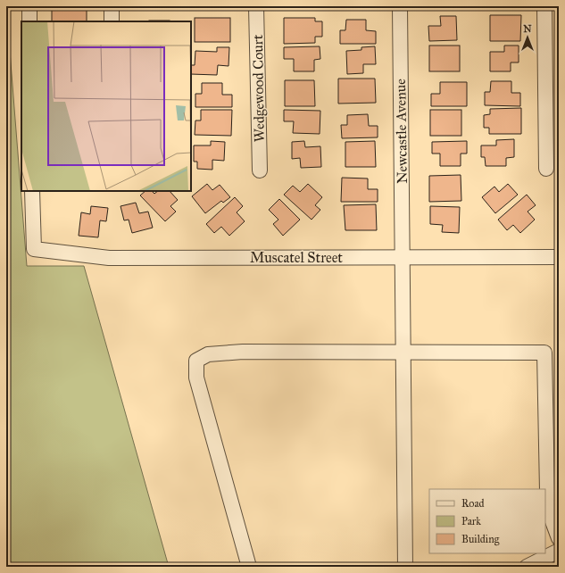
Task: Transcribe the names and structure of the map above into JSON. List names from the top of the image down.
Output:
{
  "streets": {
    "street": ["Wedgewood Court", "Newcastle Avenue", "Muscatel Street"]
  },
  "crossings": [
    ["Newcastle Avenue", "Muscatel Street"]
  ],
  "legend": ["Road", "Park", "Building"],
  "north": "top"
}
